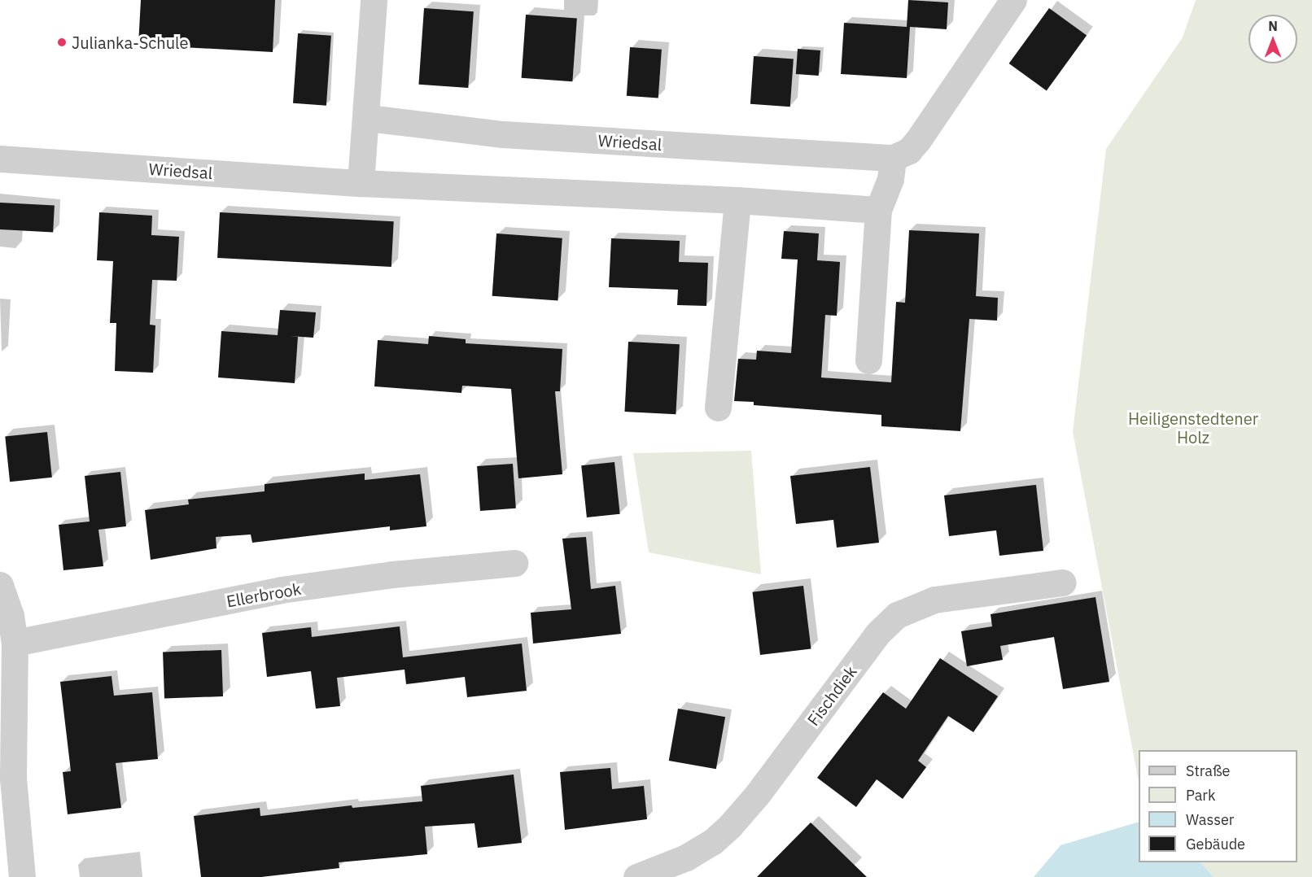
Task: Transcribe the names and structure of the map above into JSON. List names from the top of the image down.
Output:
{
  "streets": {
    "street": ["Wriedsal", "Ellerbrook", "Fischdiek"]
  },
  "parks": ["Heiligenstedtener Holz"],
  "places": ["Julianka-Schule"],
  "legend": [
    "Straße",
    "Park",
    "Wasser",
    "Gebäude"
  ],
  "north": "top"
}
